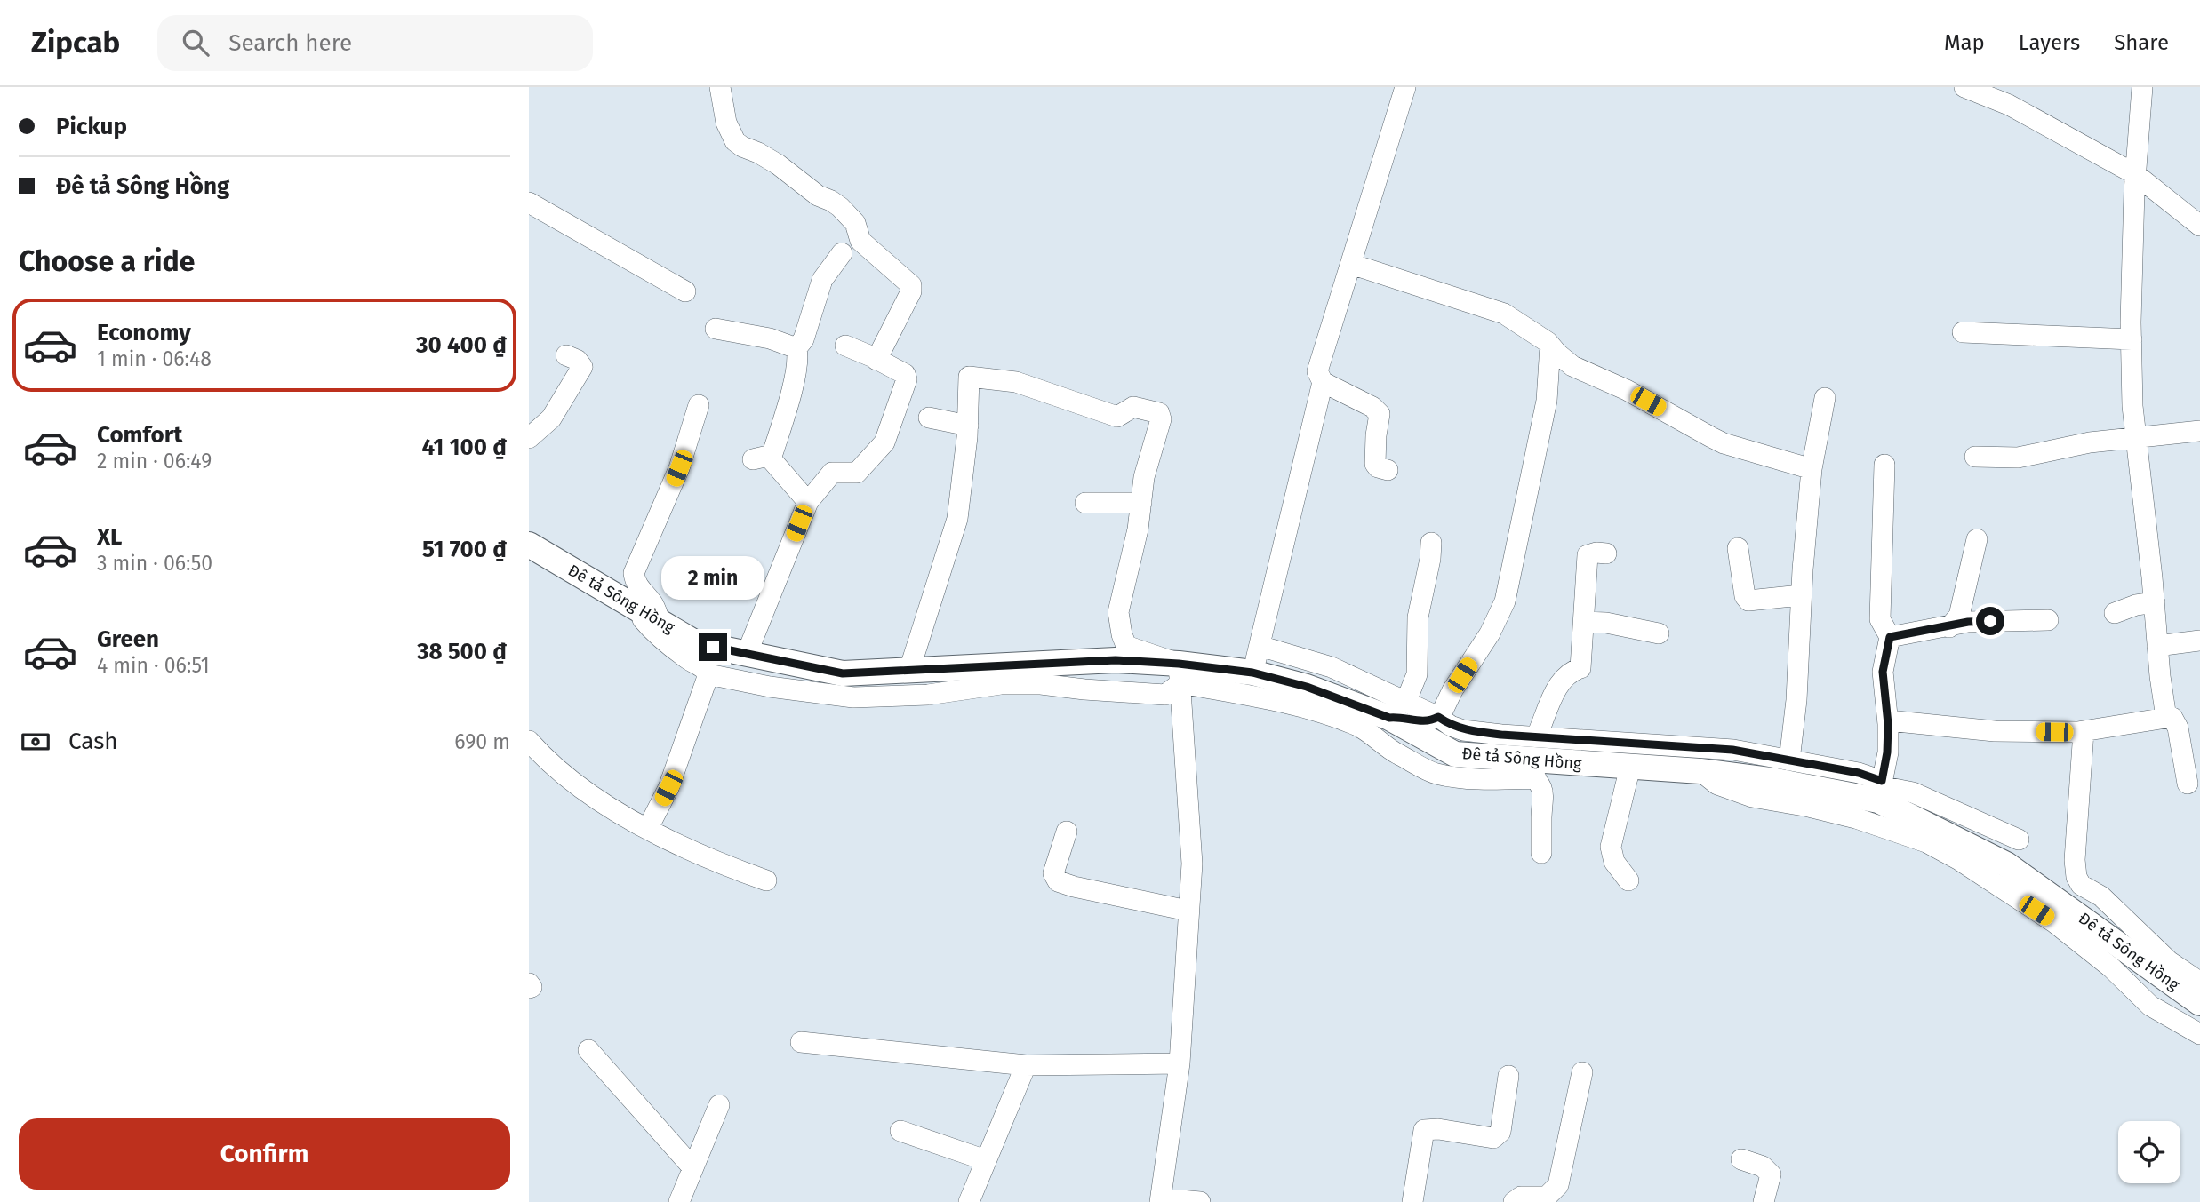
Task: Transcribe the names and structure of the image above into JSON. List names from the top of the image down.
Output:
{
  "streets": {
    "main road": ["Đê tả Sông Hồng"]
  },
  "page": {
    "header": "Zipcab",
    "search": "Search here",
    "nav": ["Map", "Layers", "Share"],
    "banner": ["Pickup", "Đê tả Sông Hồng"],
    "heading": "Choose a ride",
    "list": [
      {
        "name": "Economy",
        "note": "1 min · 06:48",
        "value": "30 400 ₫"
      },
      {
        "name": "Comfort",
        "note": "2 min · 06:49",
        "value": "41 100 ₫"
      },
      {
        "name": "XL",
        "note": "3 min · 06:50",
        "value": "51 700 ₫"
      },
      {
        "name": "Green",
        "note": "4 min · 06:51",
        "value": "38 500 ₫"
      }
    ],
    "bubble": "2 min",
    "pay": ["Cash", "690 m"],
    "buttons": "Confirm"
  }
}
